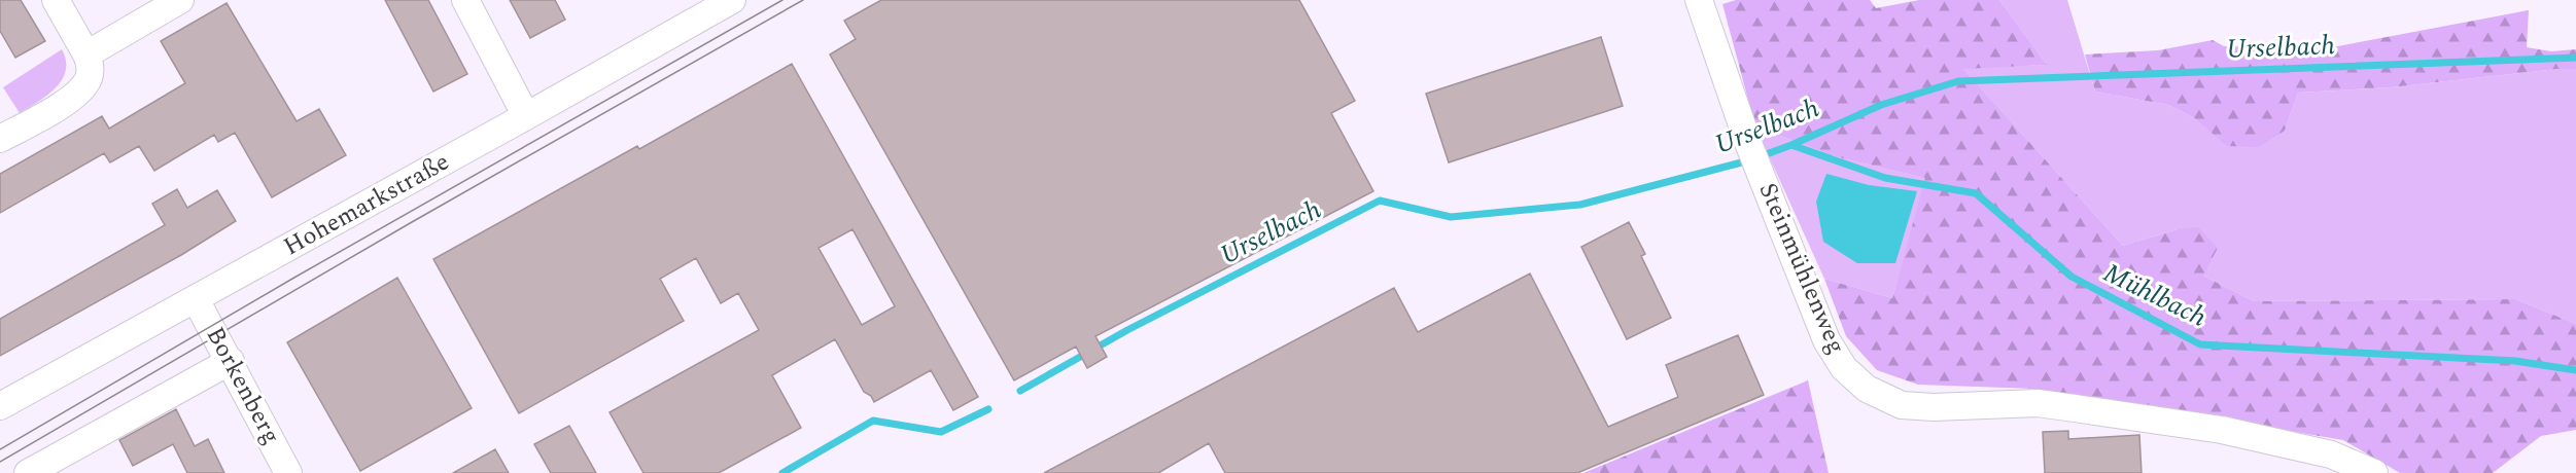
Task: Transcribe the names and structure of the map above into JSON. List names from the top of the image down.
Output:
{
  "streets": {
    "street": ["Hohemarkstraße", "Steinmühlenweg", "Borkenberg"]
  },
  "crossings": [
    ["Hohemarkstraße", "Borkenberg"]
  ],
  "water": ["Urselbach", "Mühlbach"]
}
